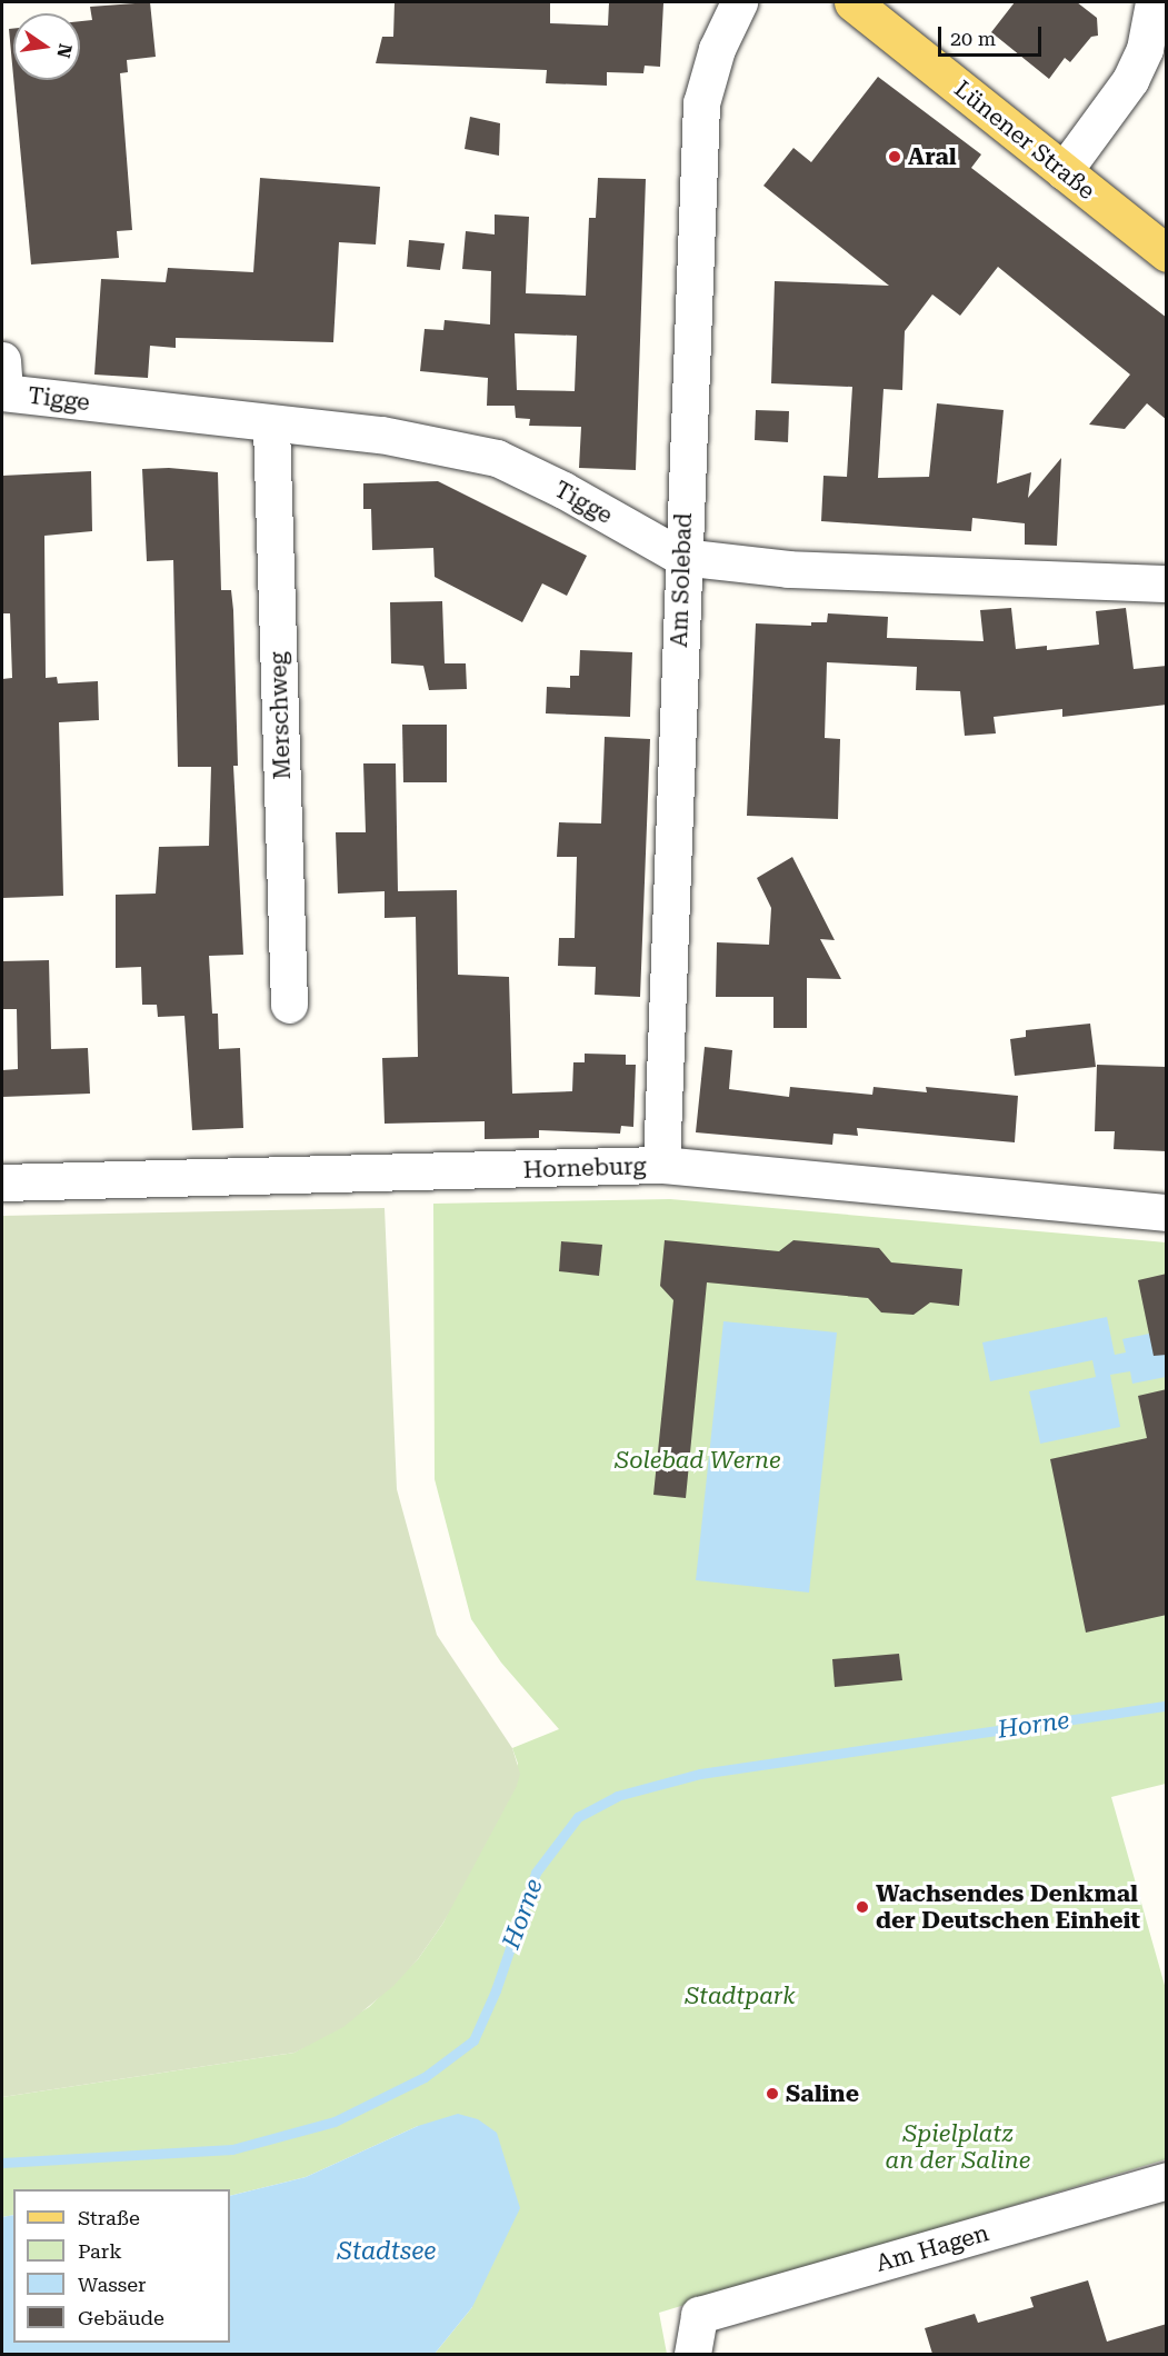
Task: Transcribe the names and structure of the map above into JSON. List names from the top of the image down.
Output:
{
  "streets": {
    "main road": ["Lünener Straße"],
    "street": [
      "Tigge",
      "Am Solebad",
      "Merschweg",
      "Horneburg",
      "Am Hagen"
    ]
  },
  "crossings": [
    ["Tigge", "Am Solebad"],
    ["Tigge", "Merschweg"],
    ["Am Solebad", "Horneburg"]
  ],
  "water": ["Horne", "Stadtsee"],
  "parks": ["Solebad Werne", "Stadtpark", "Spielplatz an der Saline"],
  "places": ["Aral", "Wachsendes Denkmal der Deutschen Einheit", "Saline"],
  "legend": [
    "Straße",
    "Park",
    "Wasser",
    "Gebäude"
  ],
  "scale_bar": "20 m",
  "north": "right"
}
